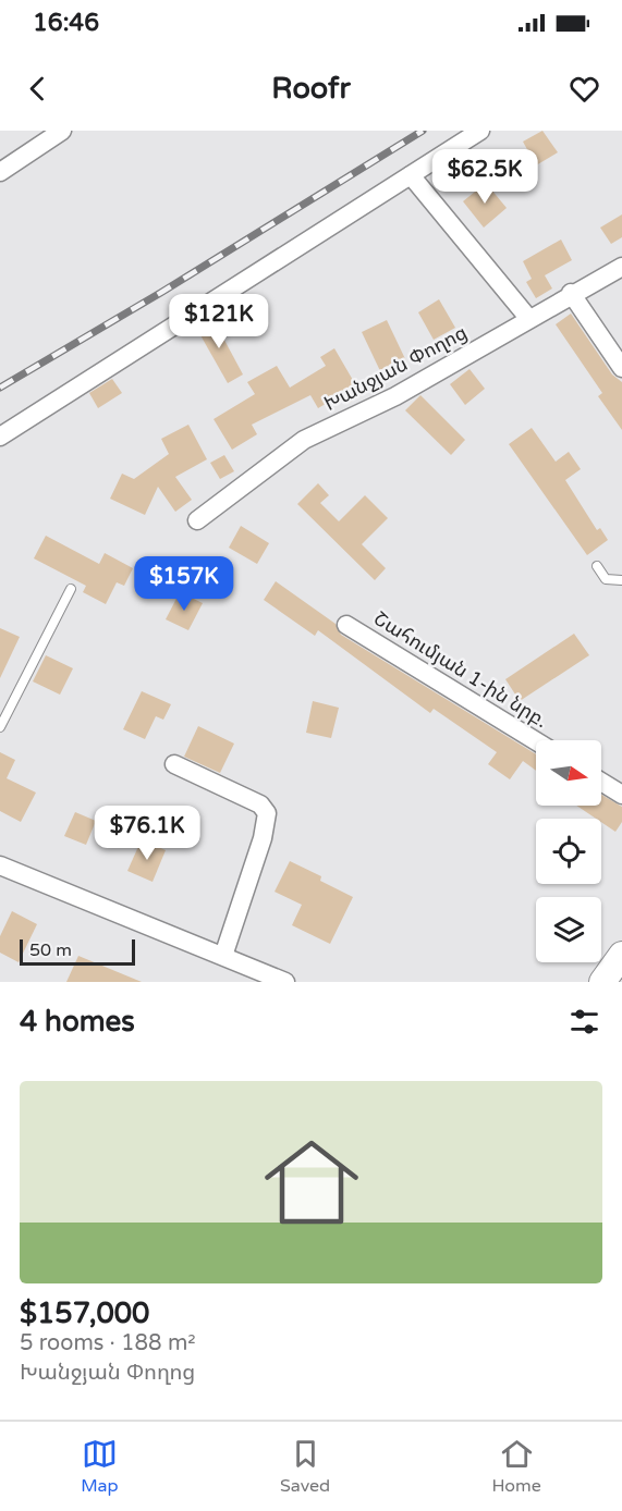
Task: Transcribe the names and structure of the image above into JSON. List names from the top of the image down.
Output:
{
  "streets": {
    "street": ["Խանջյան Փողոց", "Շահումյան 1-ին նրբ."]
  },
  "scale_bar": "50 m",
  "north": "right",
  "page": {
    "status": "16:46",
    "header": "Roofr",
    "price": [
      "$62.5K",
      "$121K",
      "$157K",
      "$76.1K"
    ],
    "scale": "50 m",
    "heading": "4 homes",
    "list": [
      {
        "name": "$157,000",
        "note": "5 rooms · 188 m² · Խանջյան Փողոց"
      }
    ],
    "tabs": ["Map", "Saved", "Home"]
  }
}
